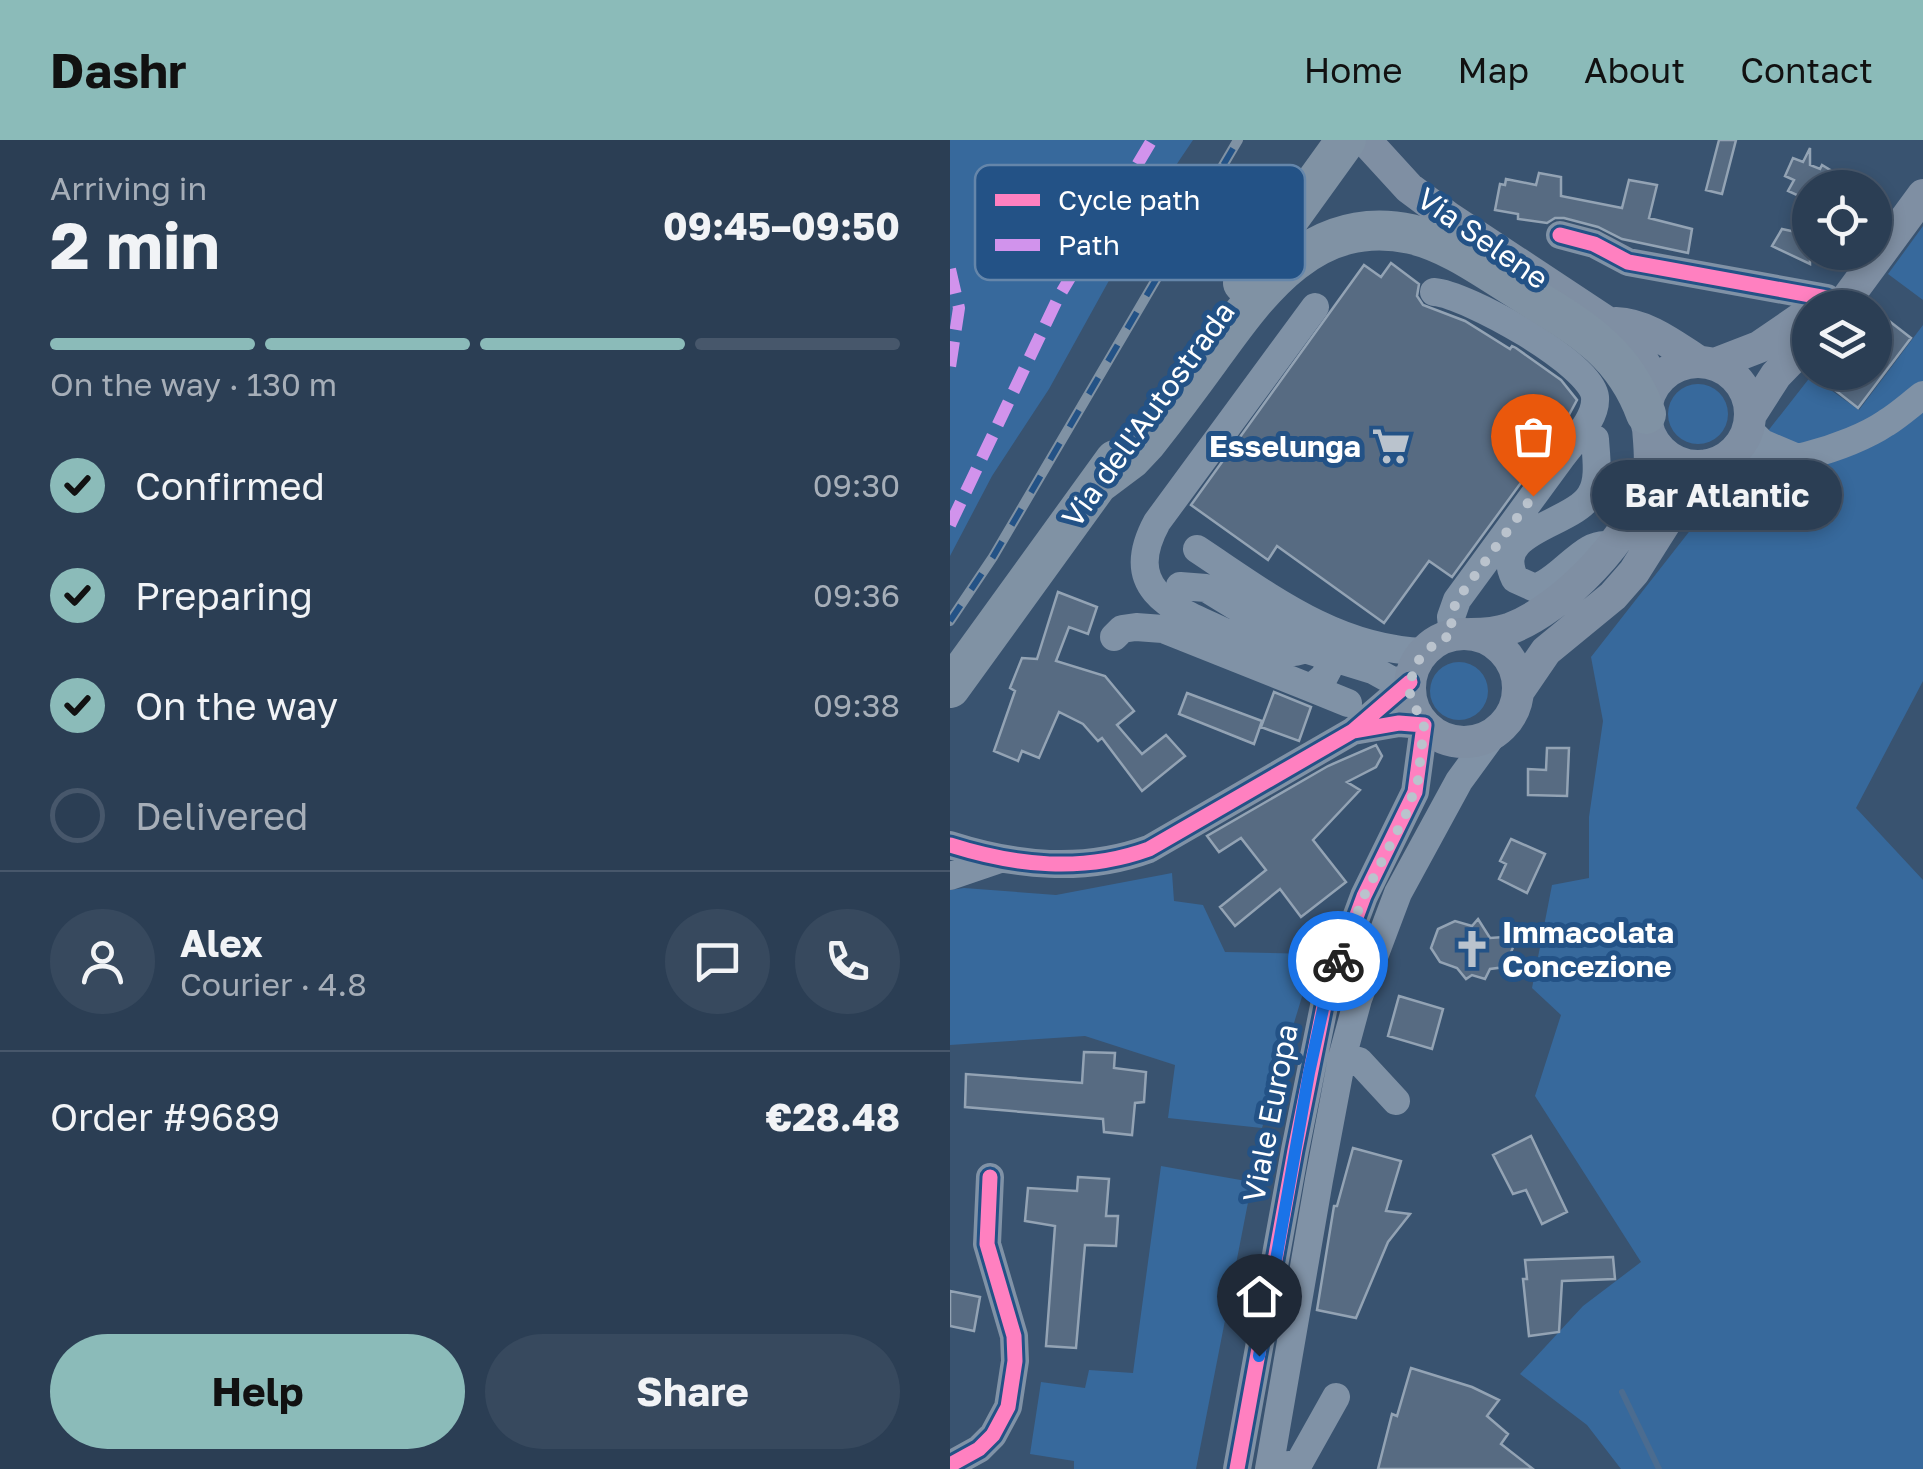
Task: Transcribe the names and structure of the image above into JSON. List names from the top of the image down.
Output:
{
  "streets": {
    "highway": ["Via dell'Autostrada"],
    "main road": ["Via Selene"],
    "street": ["Viale Europa"]
  },
  "places": {
    "supermarket": ["Esselunga"],
    "other": ["Bar Atlantic"],
    "church": ["Immacolata Concezione"]
  },
  "legend": ["Cycle path", "Path"],
  "page": {
    "header": "Dashr",
    "nav": [
      "Home",
      "Map",
      "About",
      "Contact"
    ],
    "heading": ["2 min", "Arriving in", "09:45–09:50"],
    "panel": [
      "Alex",
      "Courier · 4.8",
      "Order #9689",
      "€28.48"
    ],
    "bar": "On the way · 130 m",
    "list": [
      ["Confirmed", "09:30"],
      ["Preparing", "09:36"],
      ["On the way", "09:38"],
      "Delivered"
    ],
    "bubble": "Bar Atlantic",
    "buttons": ["Help", "Share"]
  }
}
